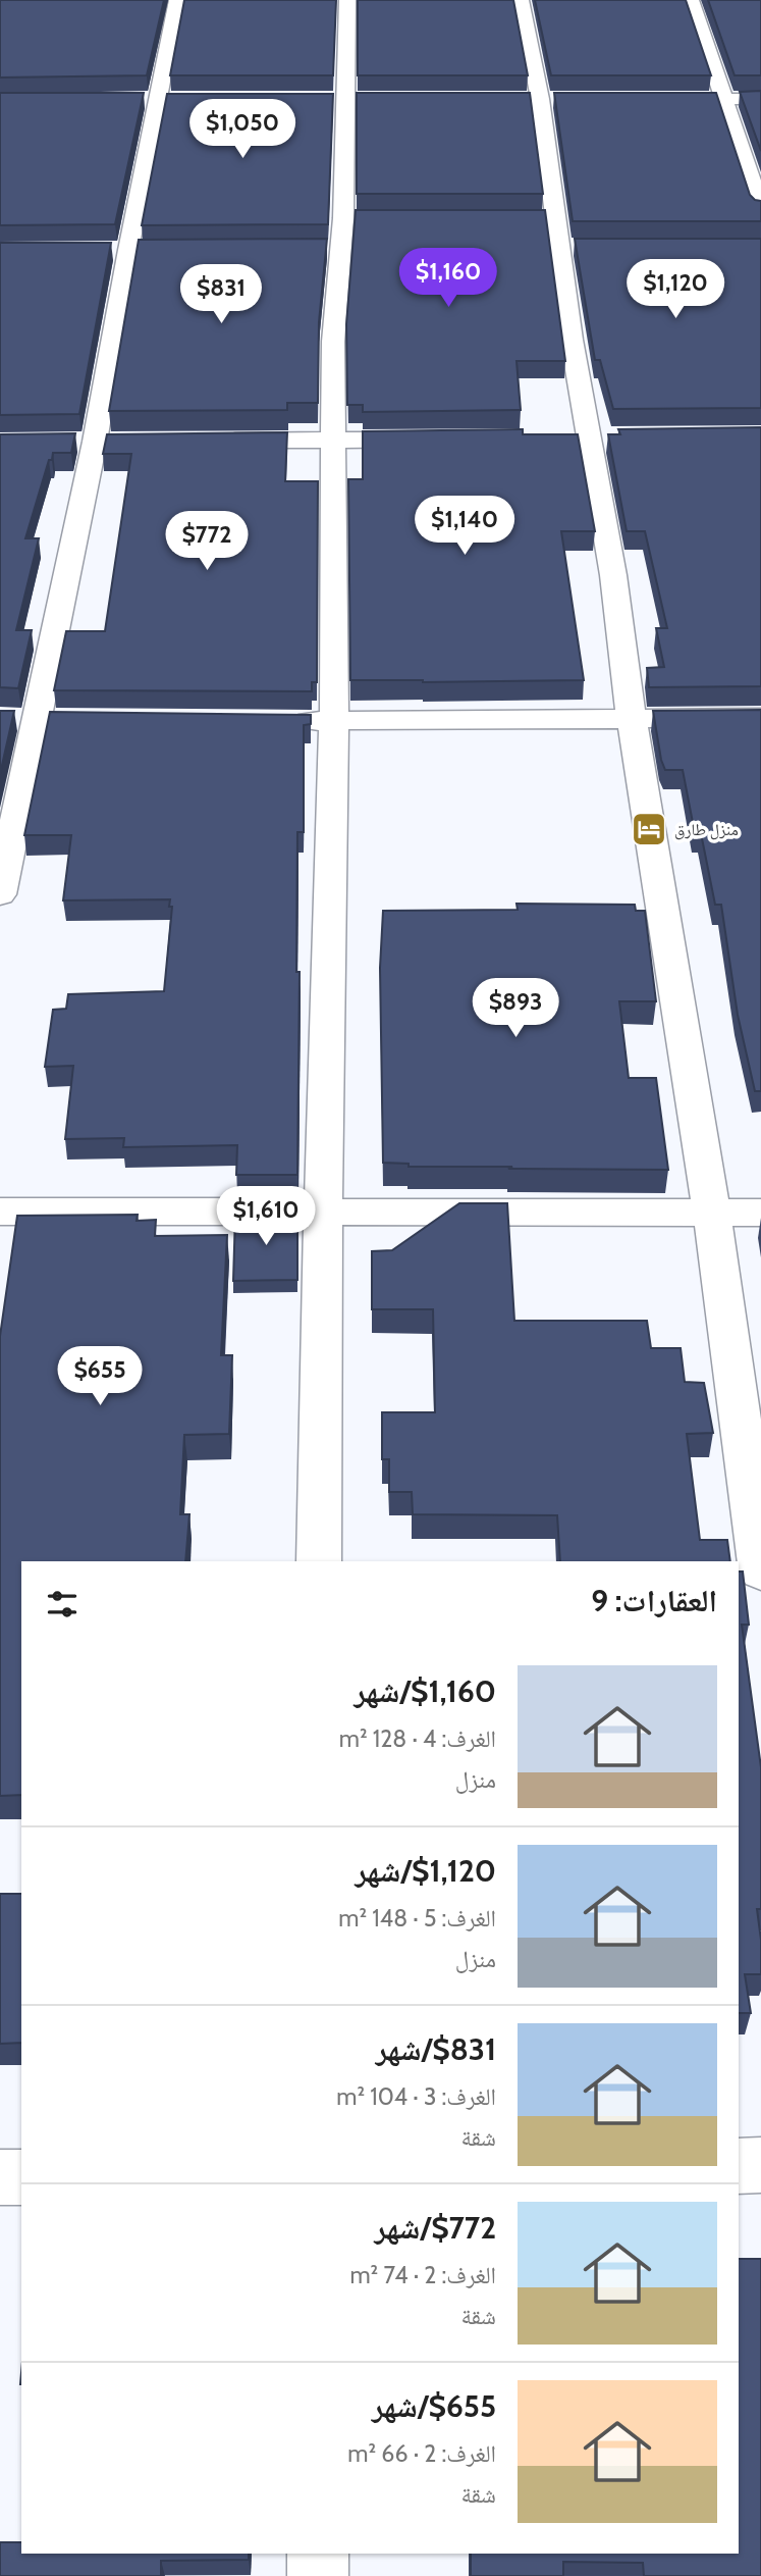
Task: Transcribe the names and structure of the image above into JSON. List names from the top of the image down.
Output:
{
  "places": {
    "hotel": ["منزل طارق"]
  },
  "page": {
    "price": [
      "$1,050",
      "$1,160",
      "$1,120",
      "$831",
      "$1,140",
      "$772",
      "$893",
      "$1,610",
      "$655"
    ],
    "heading": "العقارات: 9",
    "list": [
      {
        "name": "$1,160/شهر",
        "note": "الغرف: 4 · 128 m² · منزل"
      },
      {
        "name": "$1,120/شهر",
        "note": "الغرف: 5 · 148 m² · منزل"
      },
      {
        "name": "$831/شهر",
        "note": "الغرف: 3 · 104 m² · شقة"
      },
      {
        "name": "$772/شهر",
        "note": "الغرف: 2 · 74 m² · شقة"
      },
      {
        "name": "$655/شهر",
        "note": "الغرف: 2 · 66 m² · شقة"
      }
    ]
  }
}
